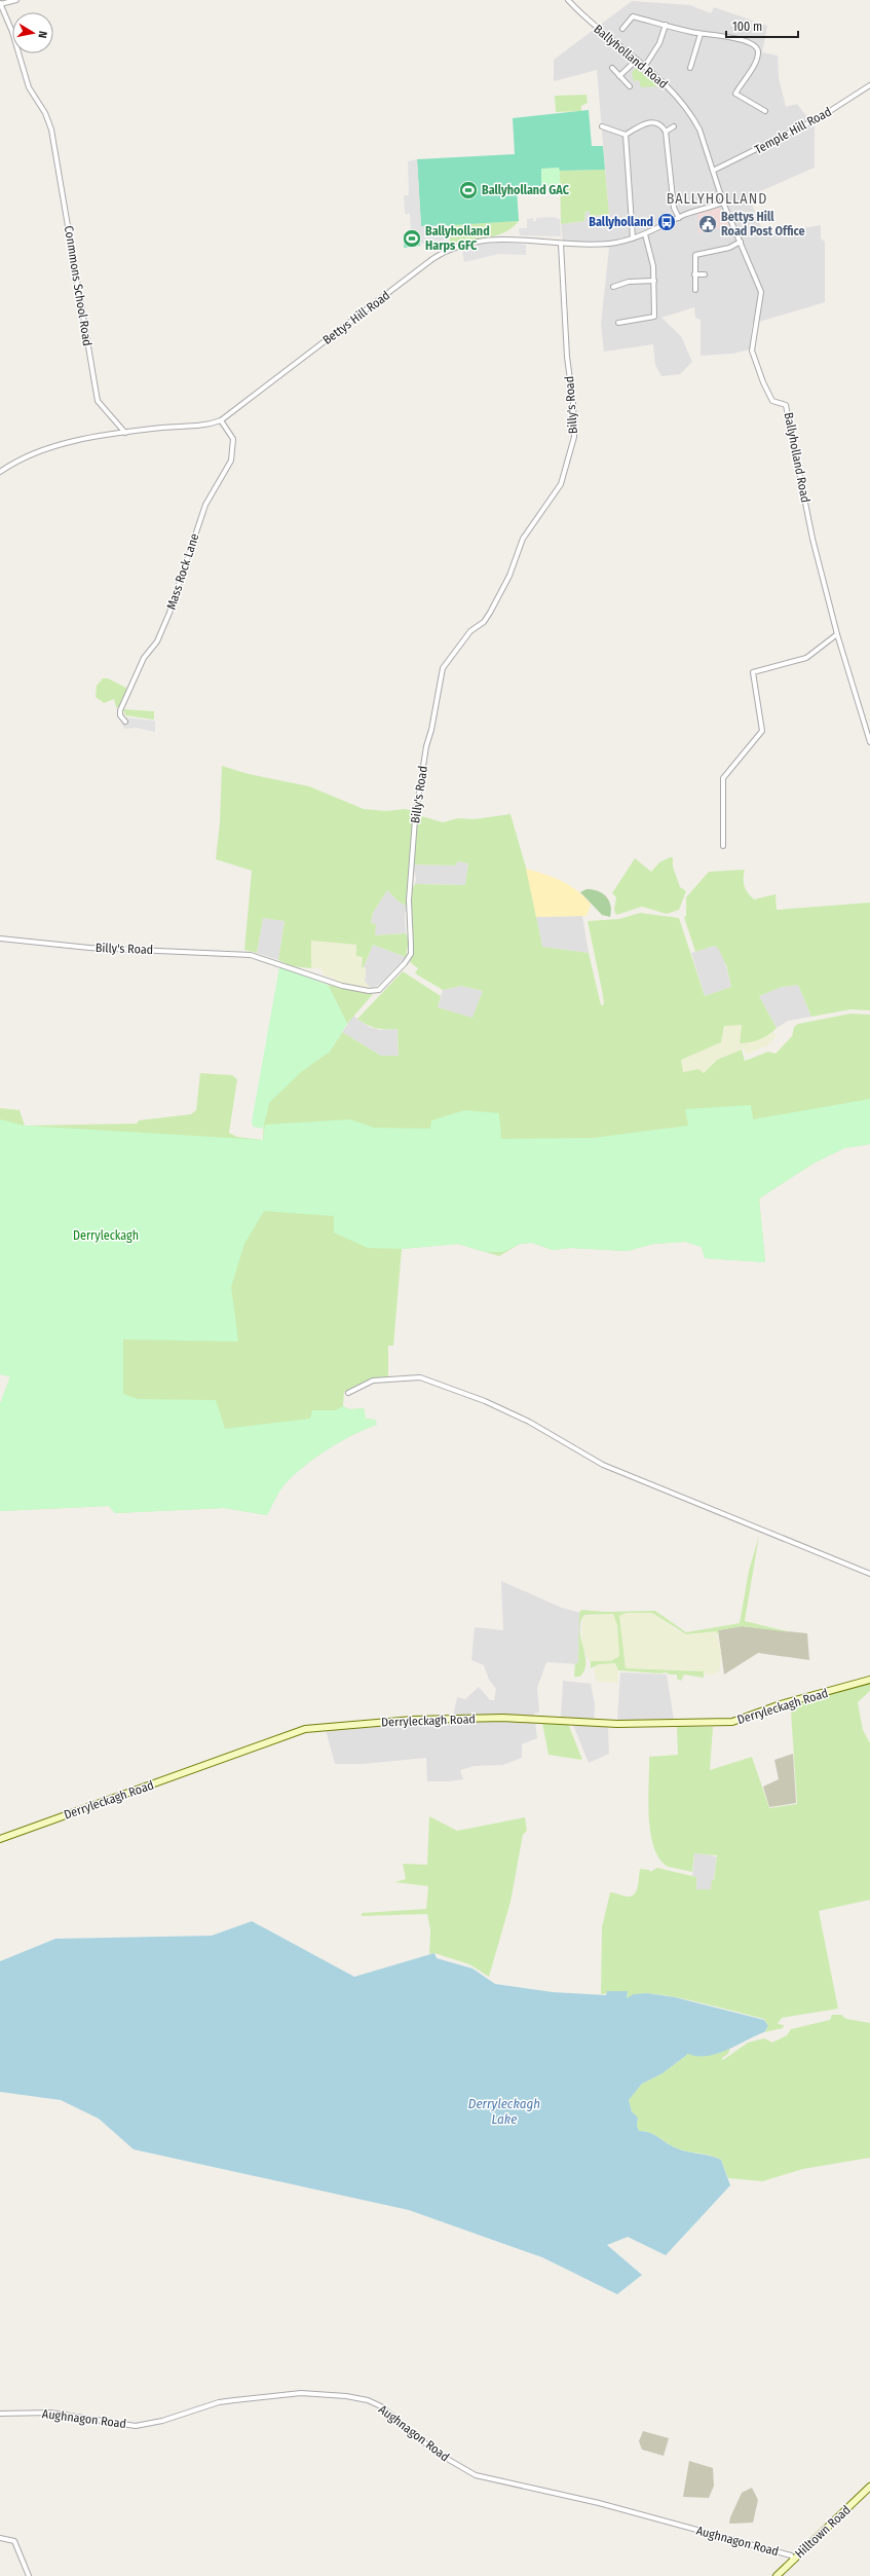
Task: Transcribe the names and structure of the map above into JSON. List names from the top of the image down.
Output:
{
  "streets": {
    "street": [
      "Ballyholland Road",
      "Temple Hill Road",
      "Conmmons School Road",
      "Bettys Hill Road",
      "Billy's Road",
      "Mass Rock Lane",
      "Derryleckagh Road",
      "Aughnagon Road",
      "Hilltown Road"
    ]
  },
  "crossings": [
    ["Ballyholland Road", "Temple Hill Road"],
    ["Ballyholland Road", "Bettys Hill Road"],
    ["Conmmons School Road", "Bettys Hill Road"],
    ["Bettys Hill Road", "Billy's Road"],
    ["Bettys Hill Road", "Mass Rock Lane"],
    ["Aughnagon Road", "Hilltown Road"]
  ],
  "districts": ["BALLYHOLLAND"],
  "water": ["Derryleckagh Lake"],
  "parks": ["Derryleckagh"],
  "places": {
    "sports": ["Ballyholland GAC", "Ballyholland Harps GFC"],
    "bus stop": ["Ballyholland"],
    "public building": ["Bettys Hill Road Post Office"]
  },
  "scale_bar": "100 m",
  "north": "right"
}
